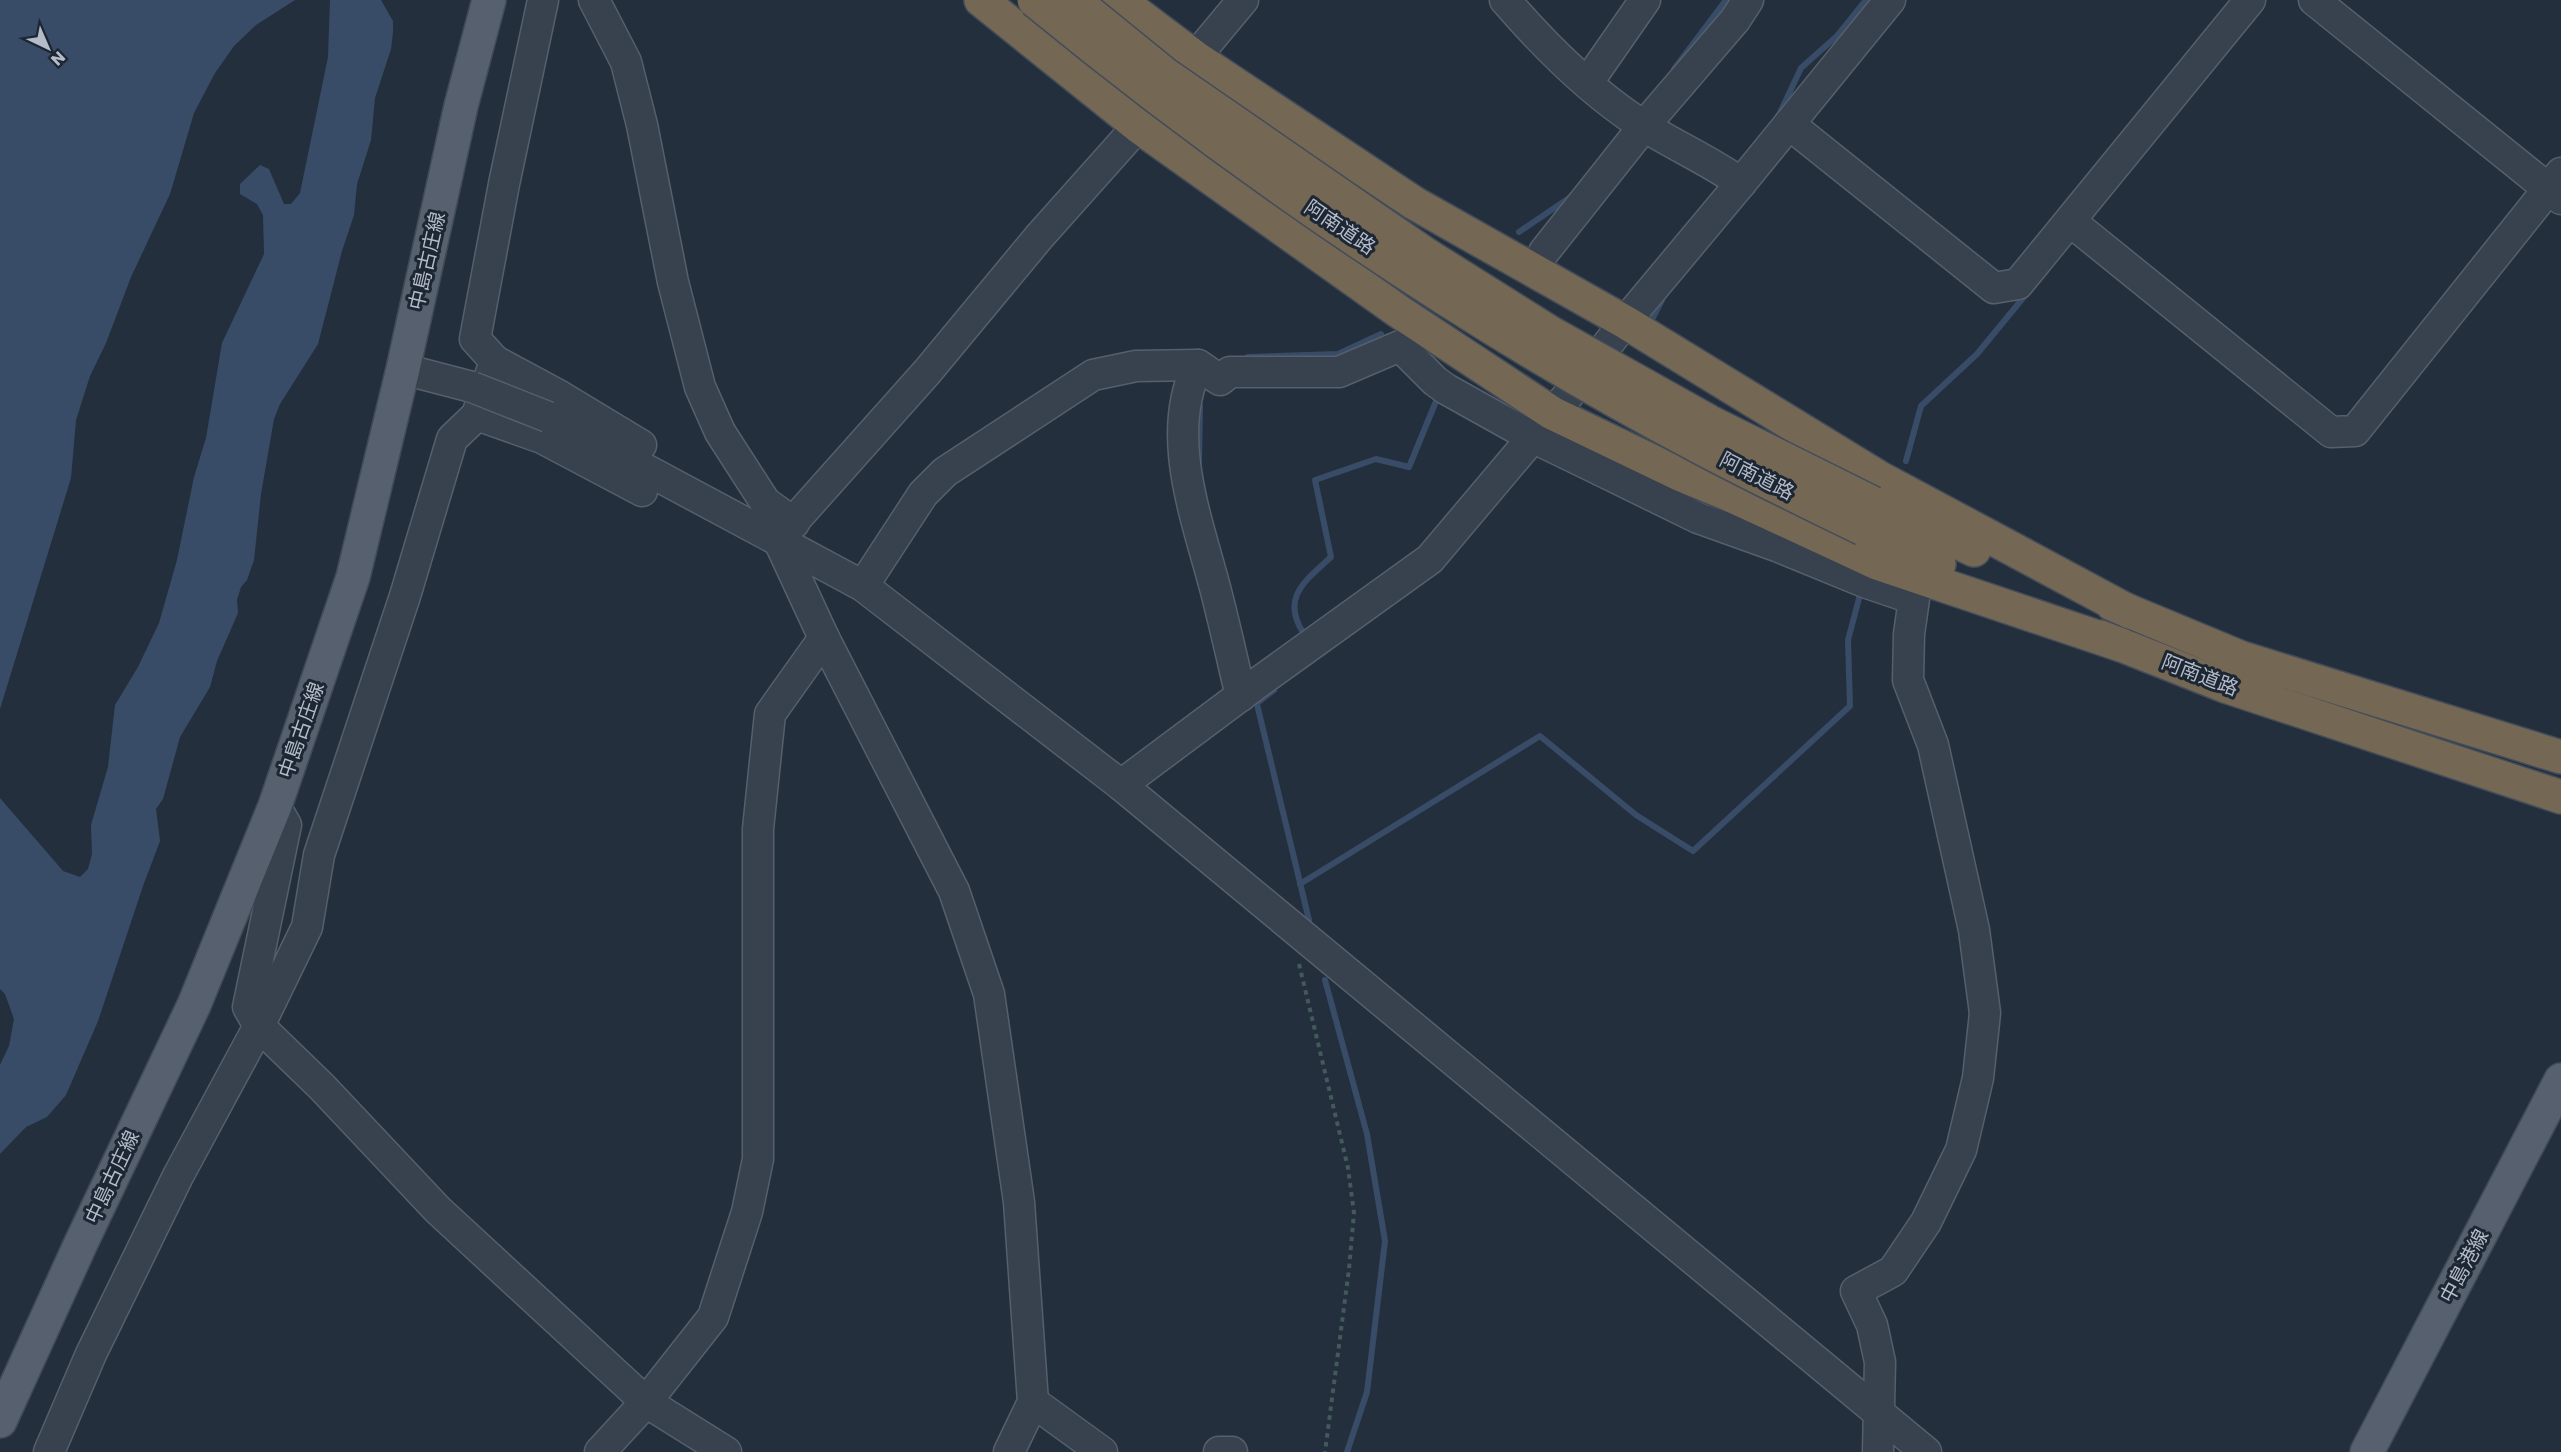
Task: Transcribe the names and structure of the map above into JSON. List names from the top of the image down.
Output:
{
  "streets": {
    "highway": ["阿南道路"],
    "main road": ["中島古庄線", "中島港線"]
  },
  "north": "bottom right"
}
